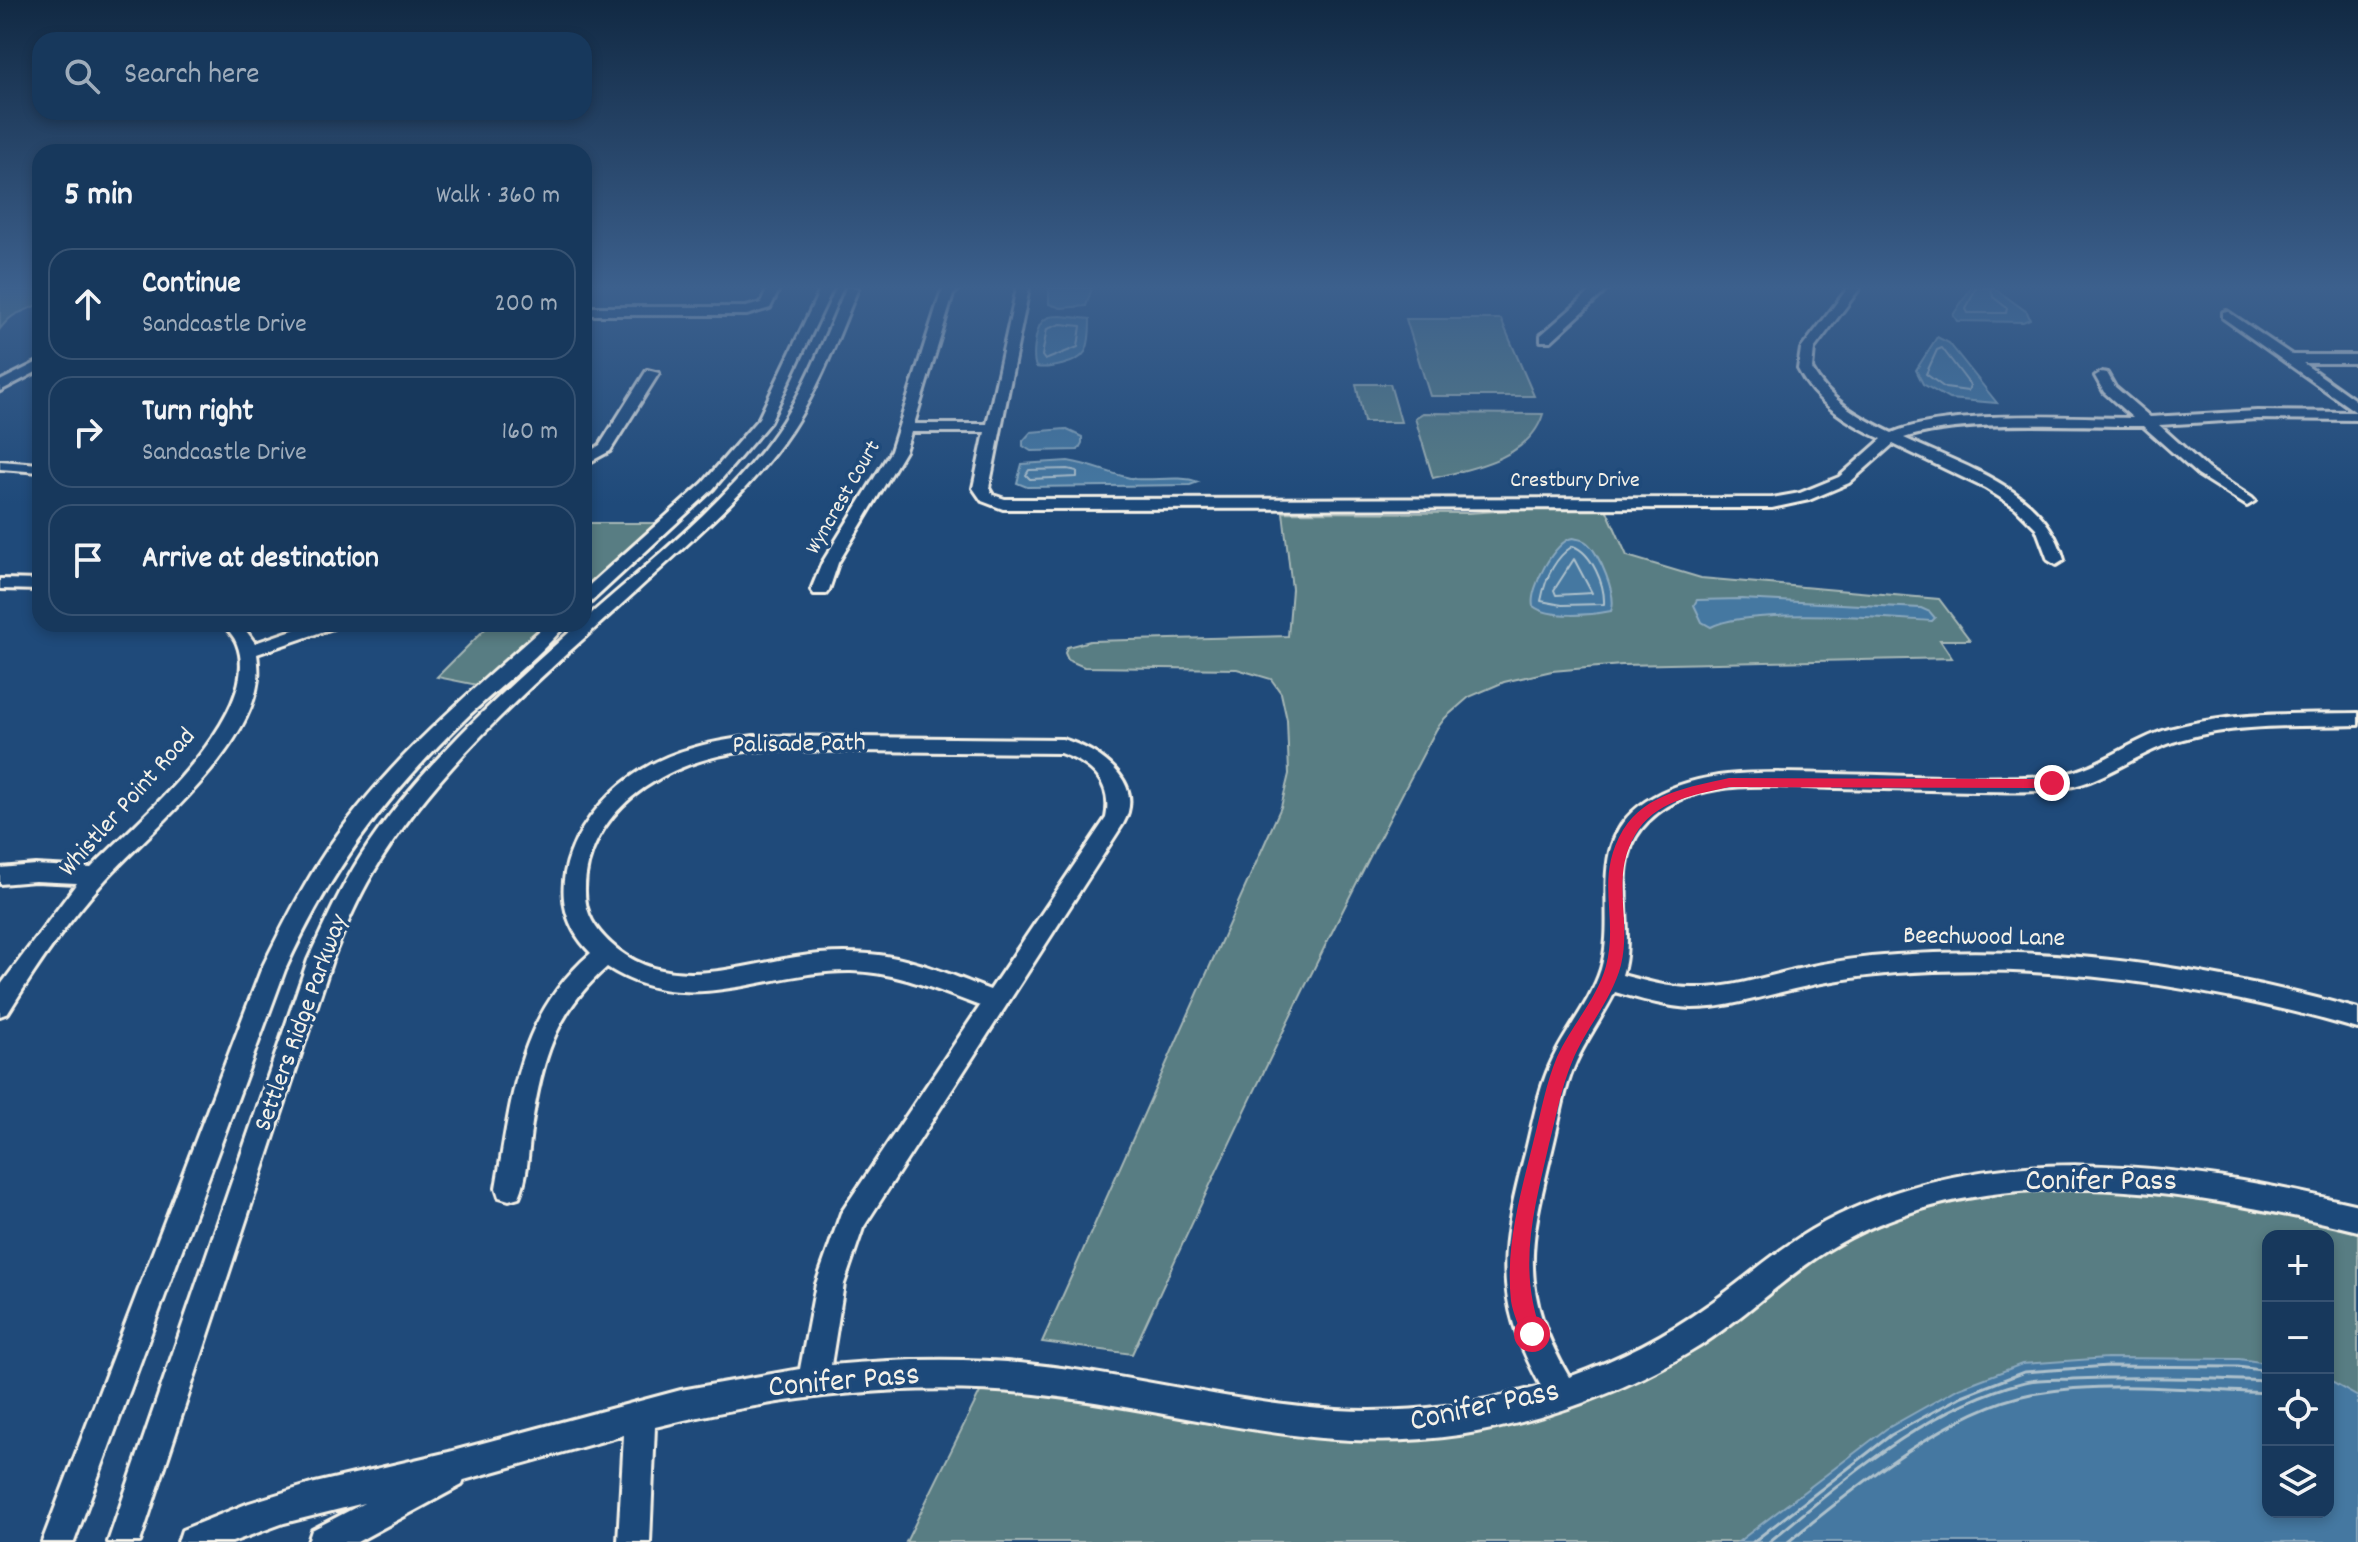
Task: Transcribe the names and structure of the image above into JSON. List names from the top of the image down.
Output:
{
  "streets": {
    "street": [
      "Crestbury Drive",
      "Wyncrest Court",
      "Palisade Path",
      "Whistler Point Road",
      "Beechwood Lane",
      "Settlers Ridge Parkway",
      "Conifer Pass"
    ]
  },
  "crossings": [
    ["Crestbury Drive", "Wyncrest Court"],
    ["Palisade Path", "Conifer Pass"]
  ],
  "page": {
    "search": "Search here",
    "heading": ["5 min", "Walk · 360 m"],
    "list": [
      ["Continue", "Sandcastle Drive", "200 m"],
      ["Turn right", "Sandcastle Drive", "160 m"],
      "Arrive at destination"
    ],
    "map_buttons": ["+", "−"]
  }
}
